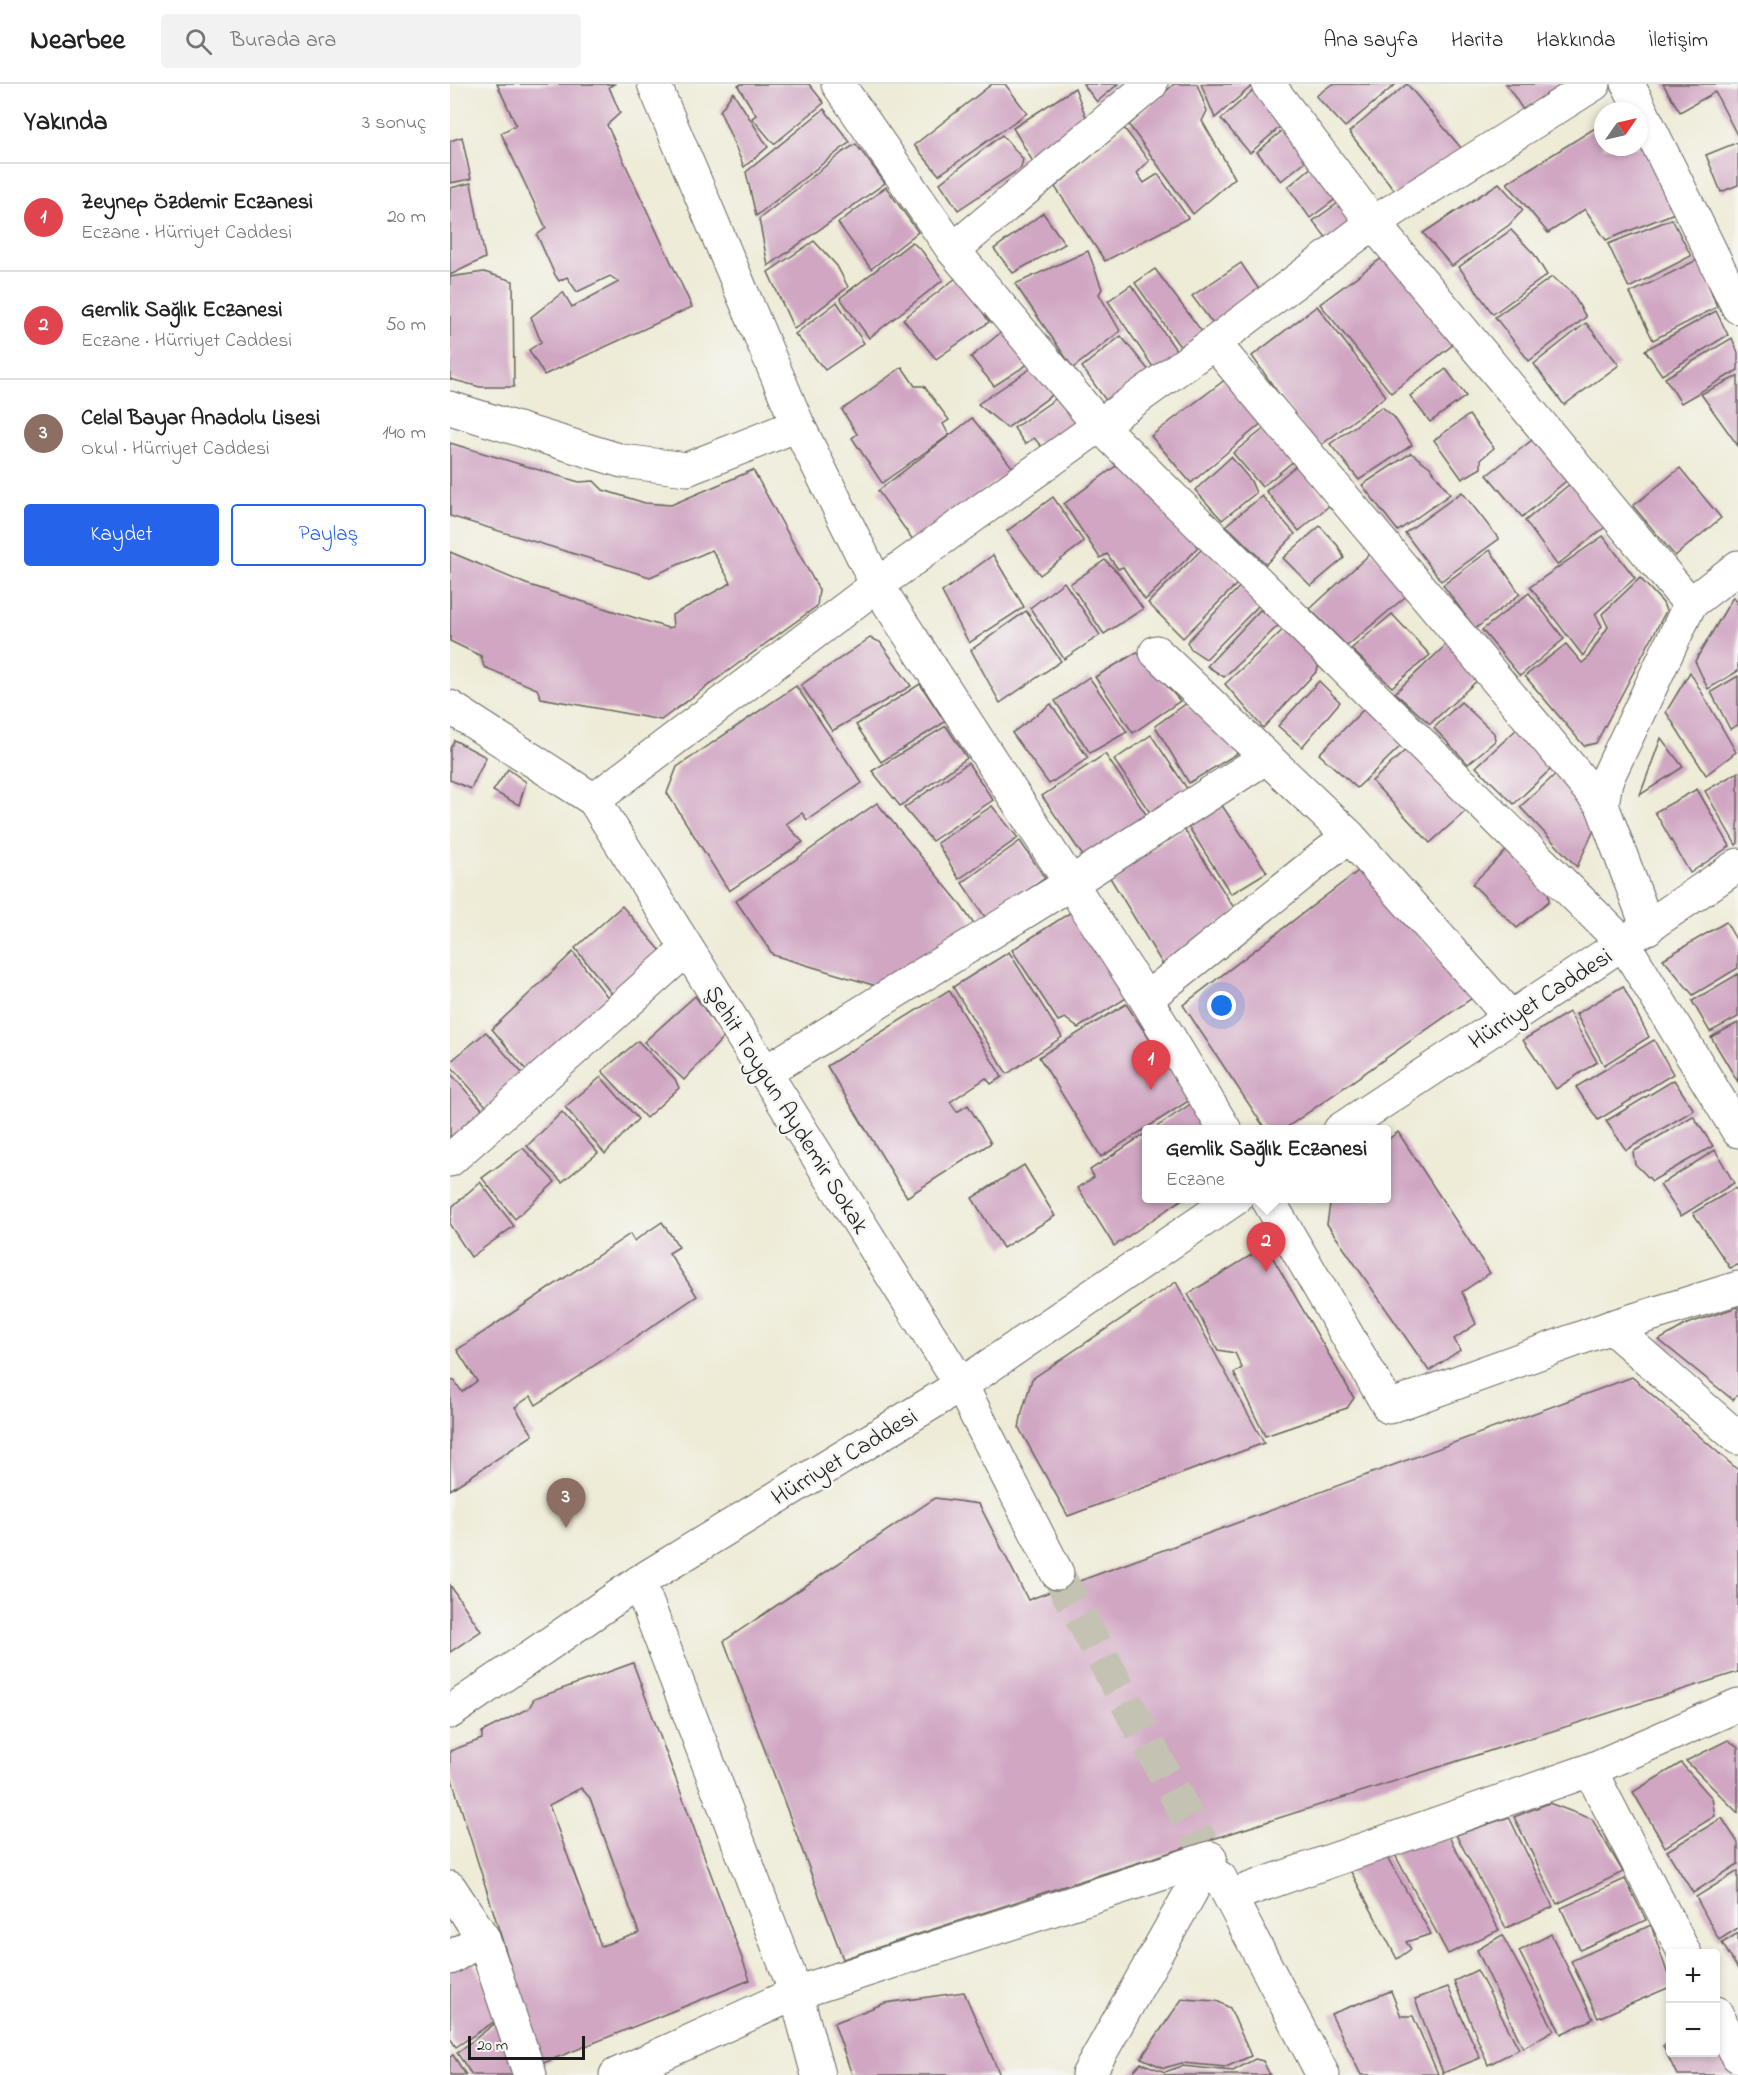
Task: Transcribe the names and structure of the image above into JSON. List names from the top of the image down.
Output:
{
  "streets": {
    "street": ["Hürriyet Caddesi", "Şehit Toygun Aydemir Sokak"]
  },
  "crossings": [
    ["Hürriyet Caddesi", "Şehit Toygun Aydemir Sokak"]
  ],
  "scale_bar": "20 m",
  "north": "top right",
  "page": {
    "header": "Nearbee",
    "search": "Burada ara",
    "nav": [
      "Ana sayfa",
      "Harita",
      "Hakkında",
      "İletişim"
    ],
    "heading": ["Yakında", "3 sonuç"],
    "list": [
      {
        "mark": "1",
        "name": "Zeynep Özdemir Eczanesi",
        "note": "Eczane · Hürriyet Caddesi",
        "value": "20 m"
      },
      {
        "mark": "2",
        "name": "Gemlik Sağlık Eczanesi",
        "note": "Eczane · Hürriyet Caddesi",
        "value": "50 m"
      },
      {
        "mark": "3",
        "name": "Celal Bayar Anadolu Lisesi",
        "note": "Okul · Hürriyet Caddesi",
        "value": "140 m"
      }
    ],
    "buttons": ["Kaydet", "Paylaş"],
    "pins": ["1", "2", "3"],
    "popup": ["Gemlik Sağlık Eczanesi", "Eczane"],
    "map_buttons": ["+", "−"],
    "scale": "20 m"
  }
}
